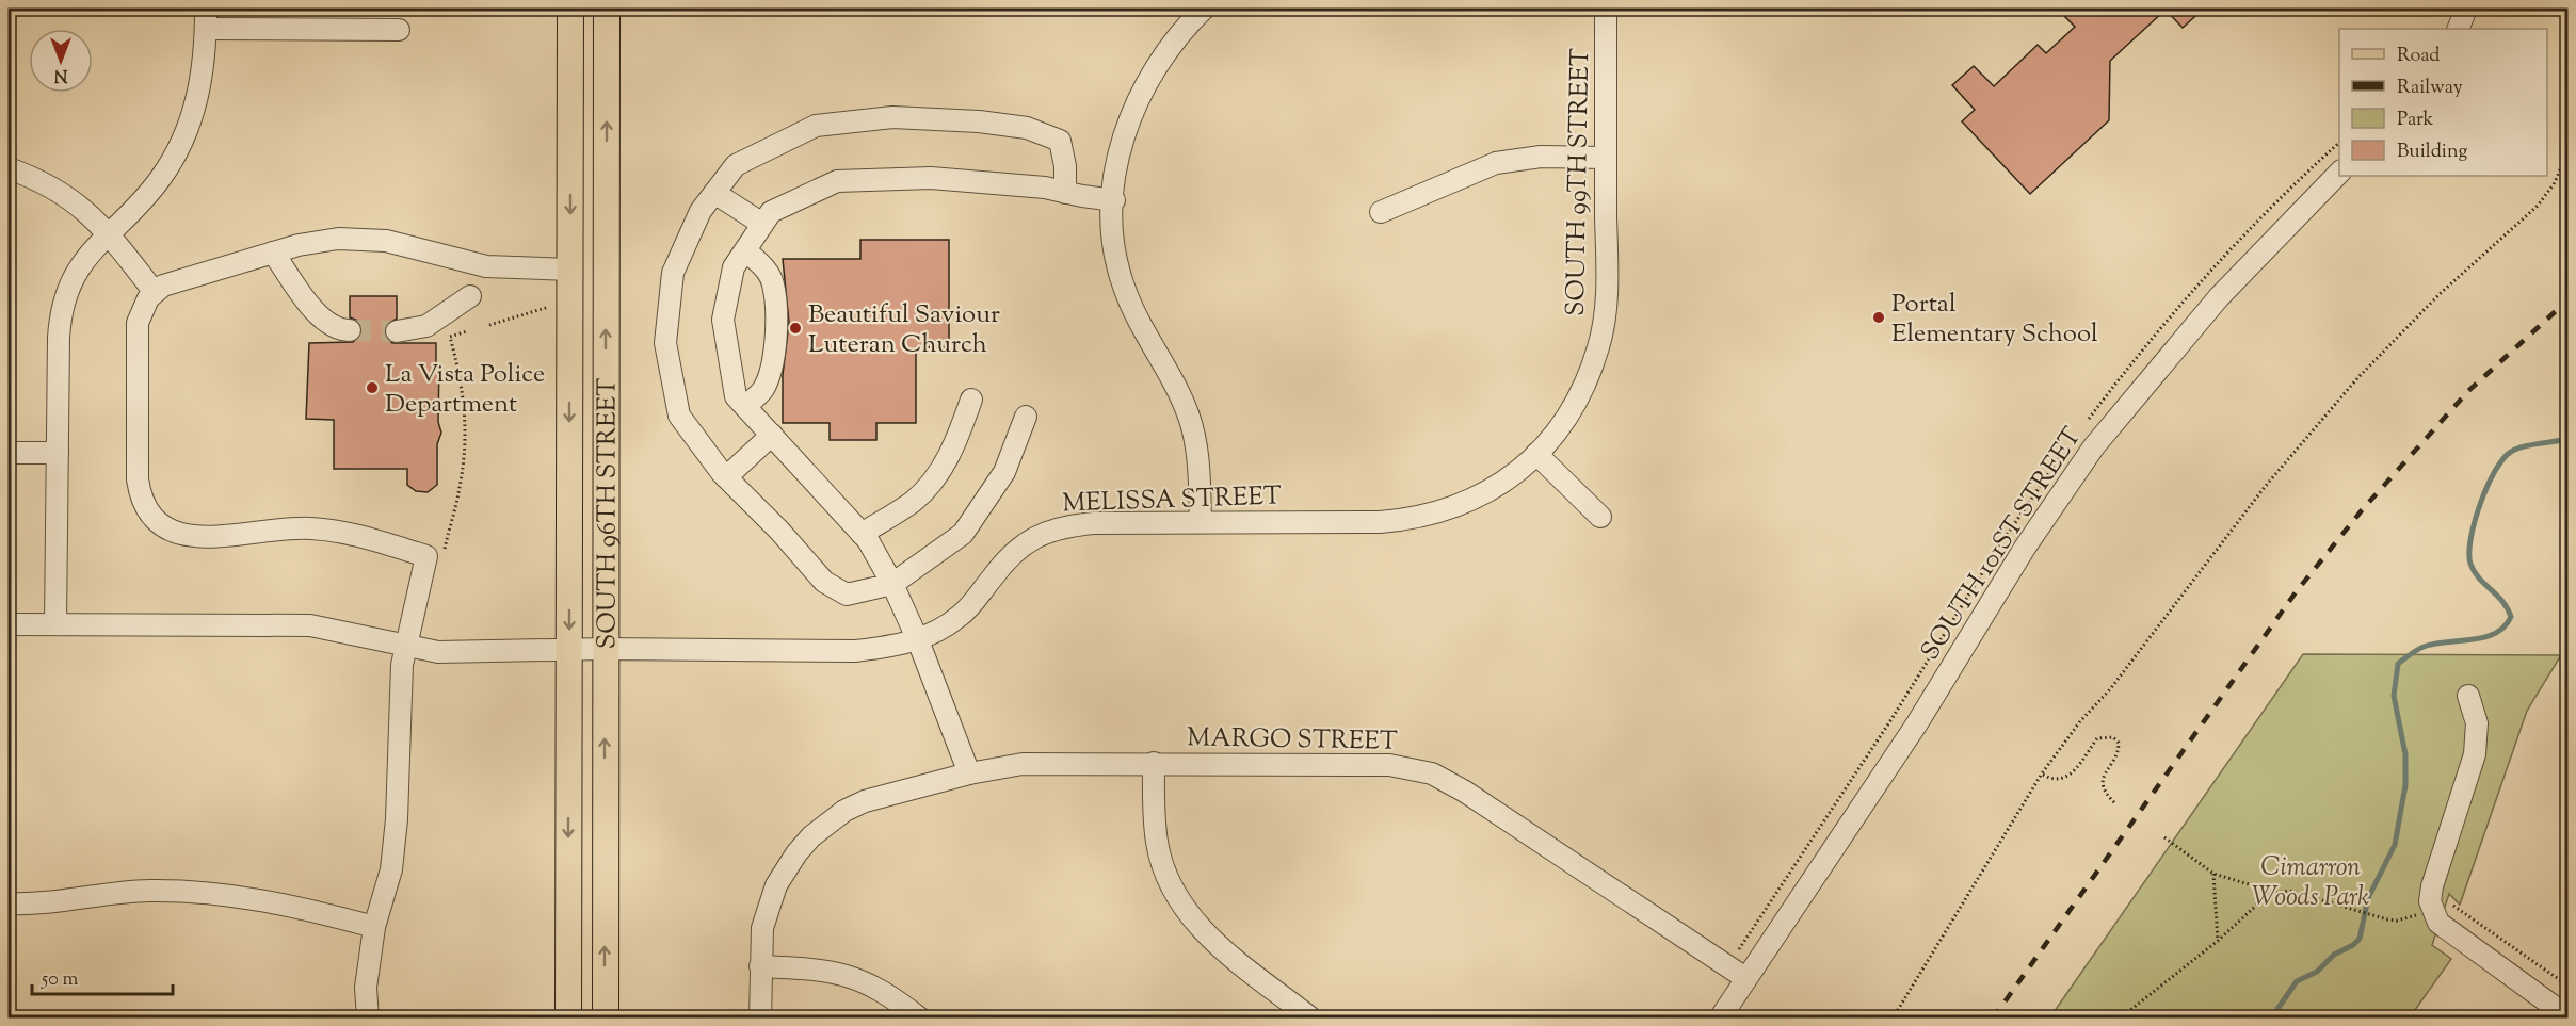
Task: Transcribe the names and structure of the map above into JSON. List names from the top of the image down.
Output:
{
  "streets": {
    "main road": ["SOUTH 96TH STREET"],
    "street": [
      "SOUTH 99TH STREET",
      "MELISSA STREET",
      "SOUTH 101ST STREET",
      "MARGO STREET"
    ]
  },
  "crossings": [
    ["SOUTH 99TH STREET", "MELISSA STREET"],
    ["MELISSA STREET", "SOUTH 96TH STREET"],
    ["SOUTH 101ST STREET", "MARGO STREET"]
  ],
  "parks": ["Cimarron Woods Park"],
  "places": ["Portal Elementary School", "Beautiful Saviour Luteran Church", "La Vista Police Department"],
  "legend": [
    "Road",
    "Railway",
    "Park",
    "Building"
  ],
  "scale_bar": "50 m",
  "north": "bottom"
}
